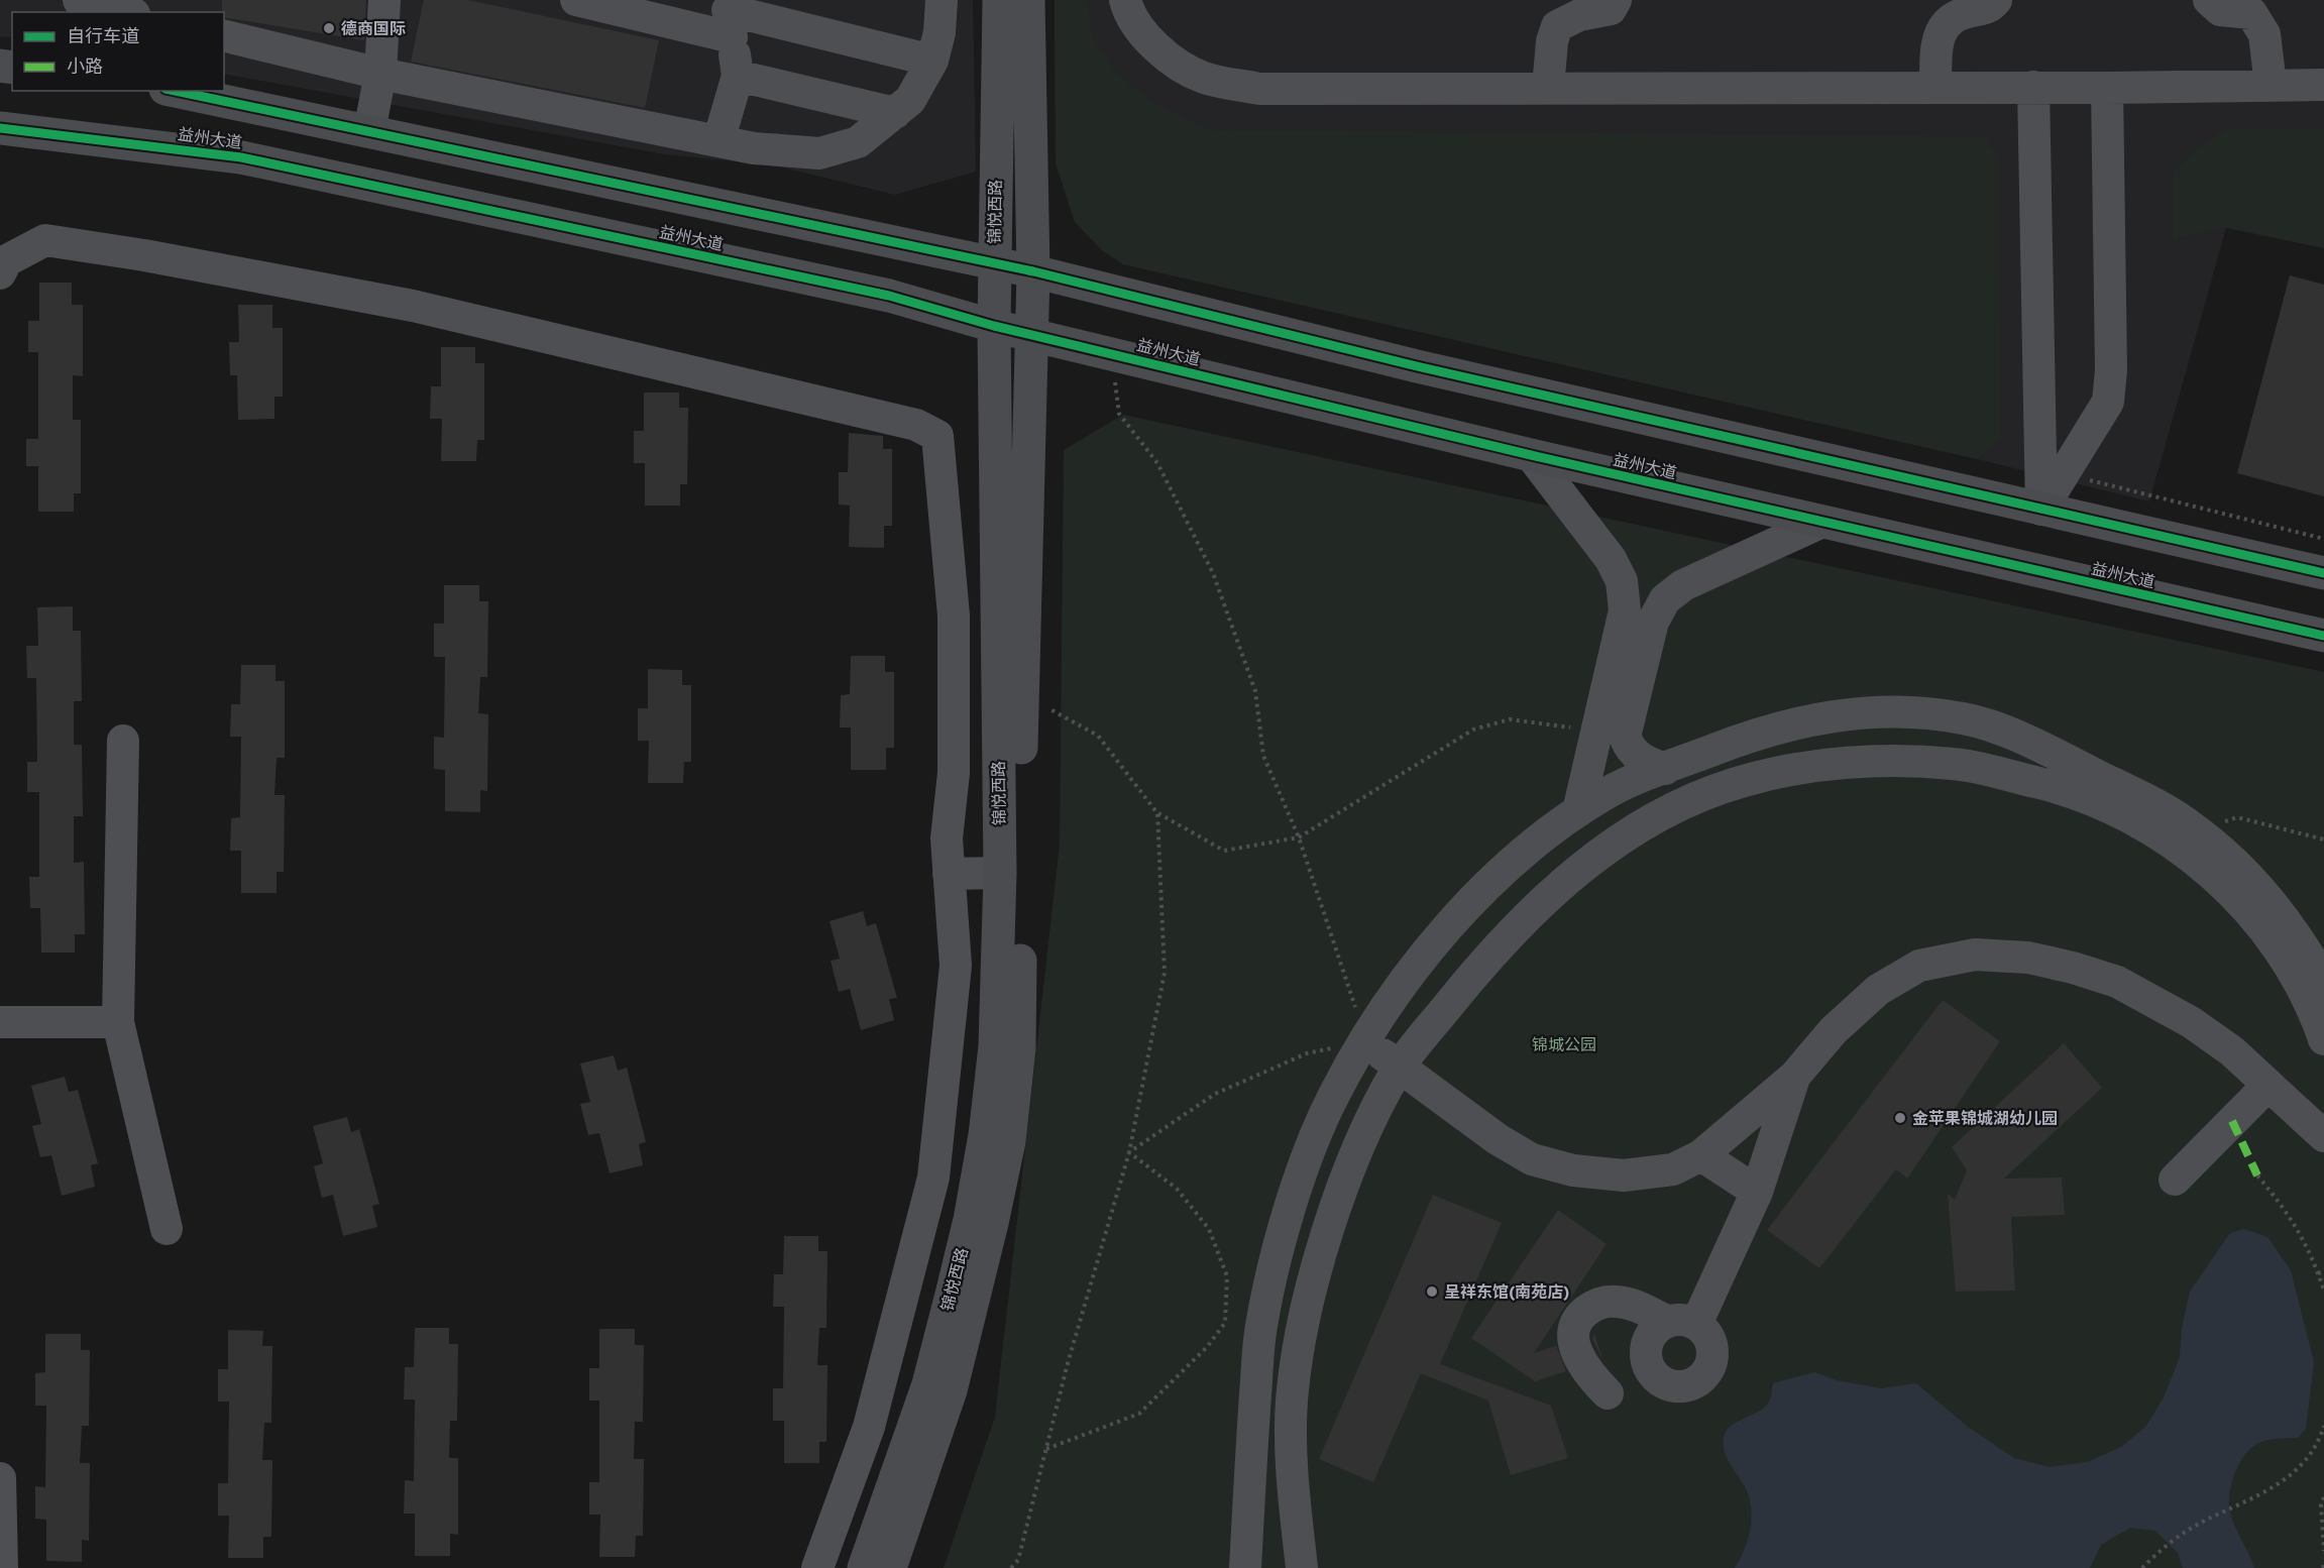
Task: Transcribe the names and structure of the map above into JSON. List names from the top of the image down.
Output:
{
  "streets": {
    "main road": ["益州大道", "锦悦西路"]
  },
  "crossings": [
    ["益州大道", "锦悦西路"]
  ],
  "parks": ["锦城公园"],
  "places": ["德商国际", "金苹果锦城湖幼儿园", "呈祥东馆(南苑店)"],
  "legend": ["自行车道", "小路"]
}
